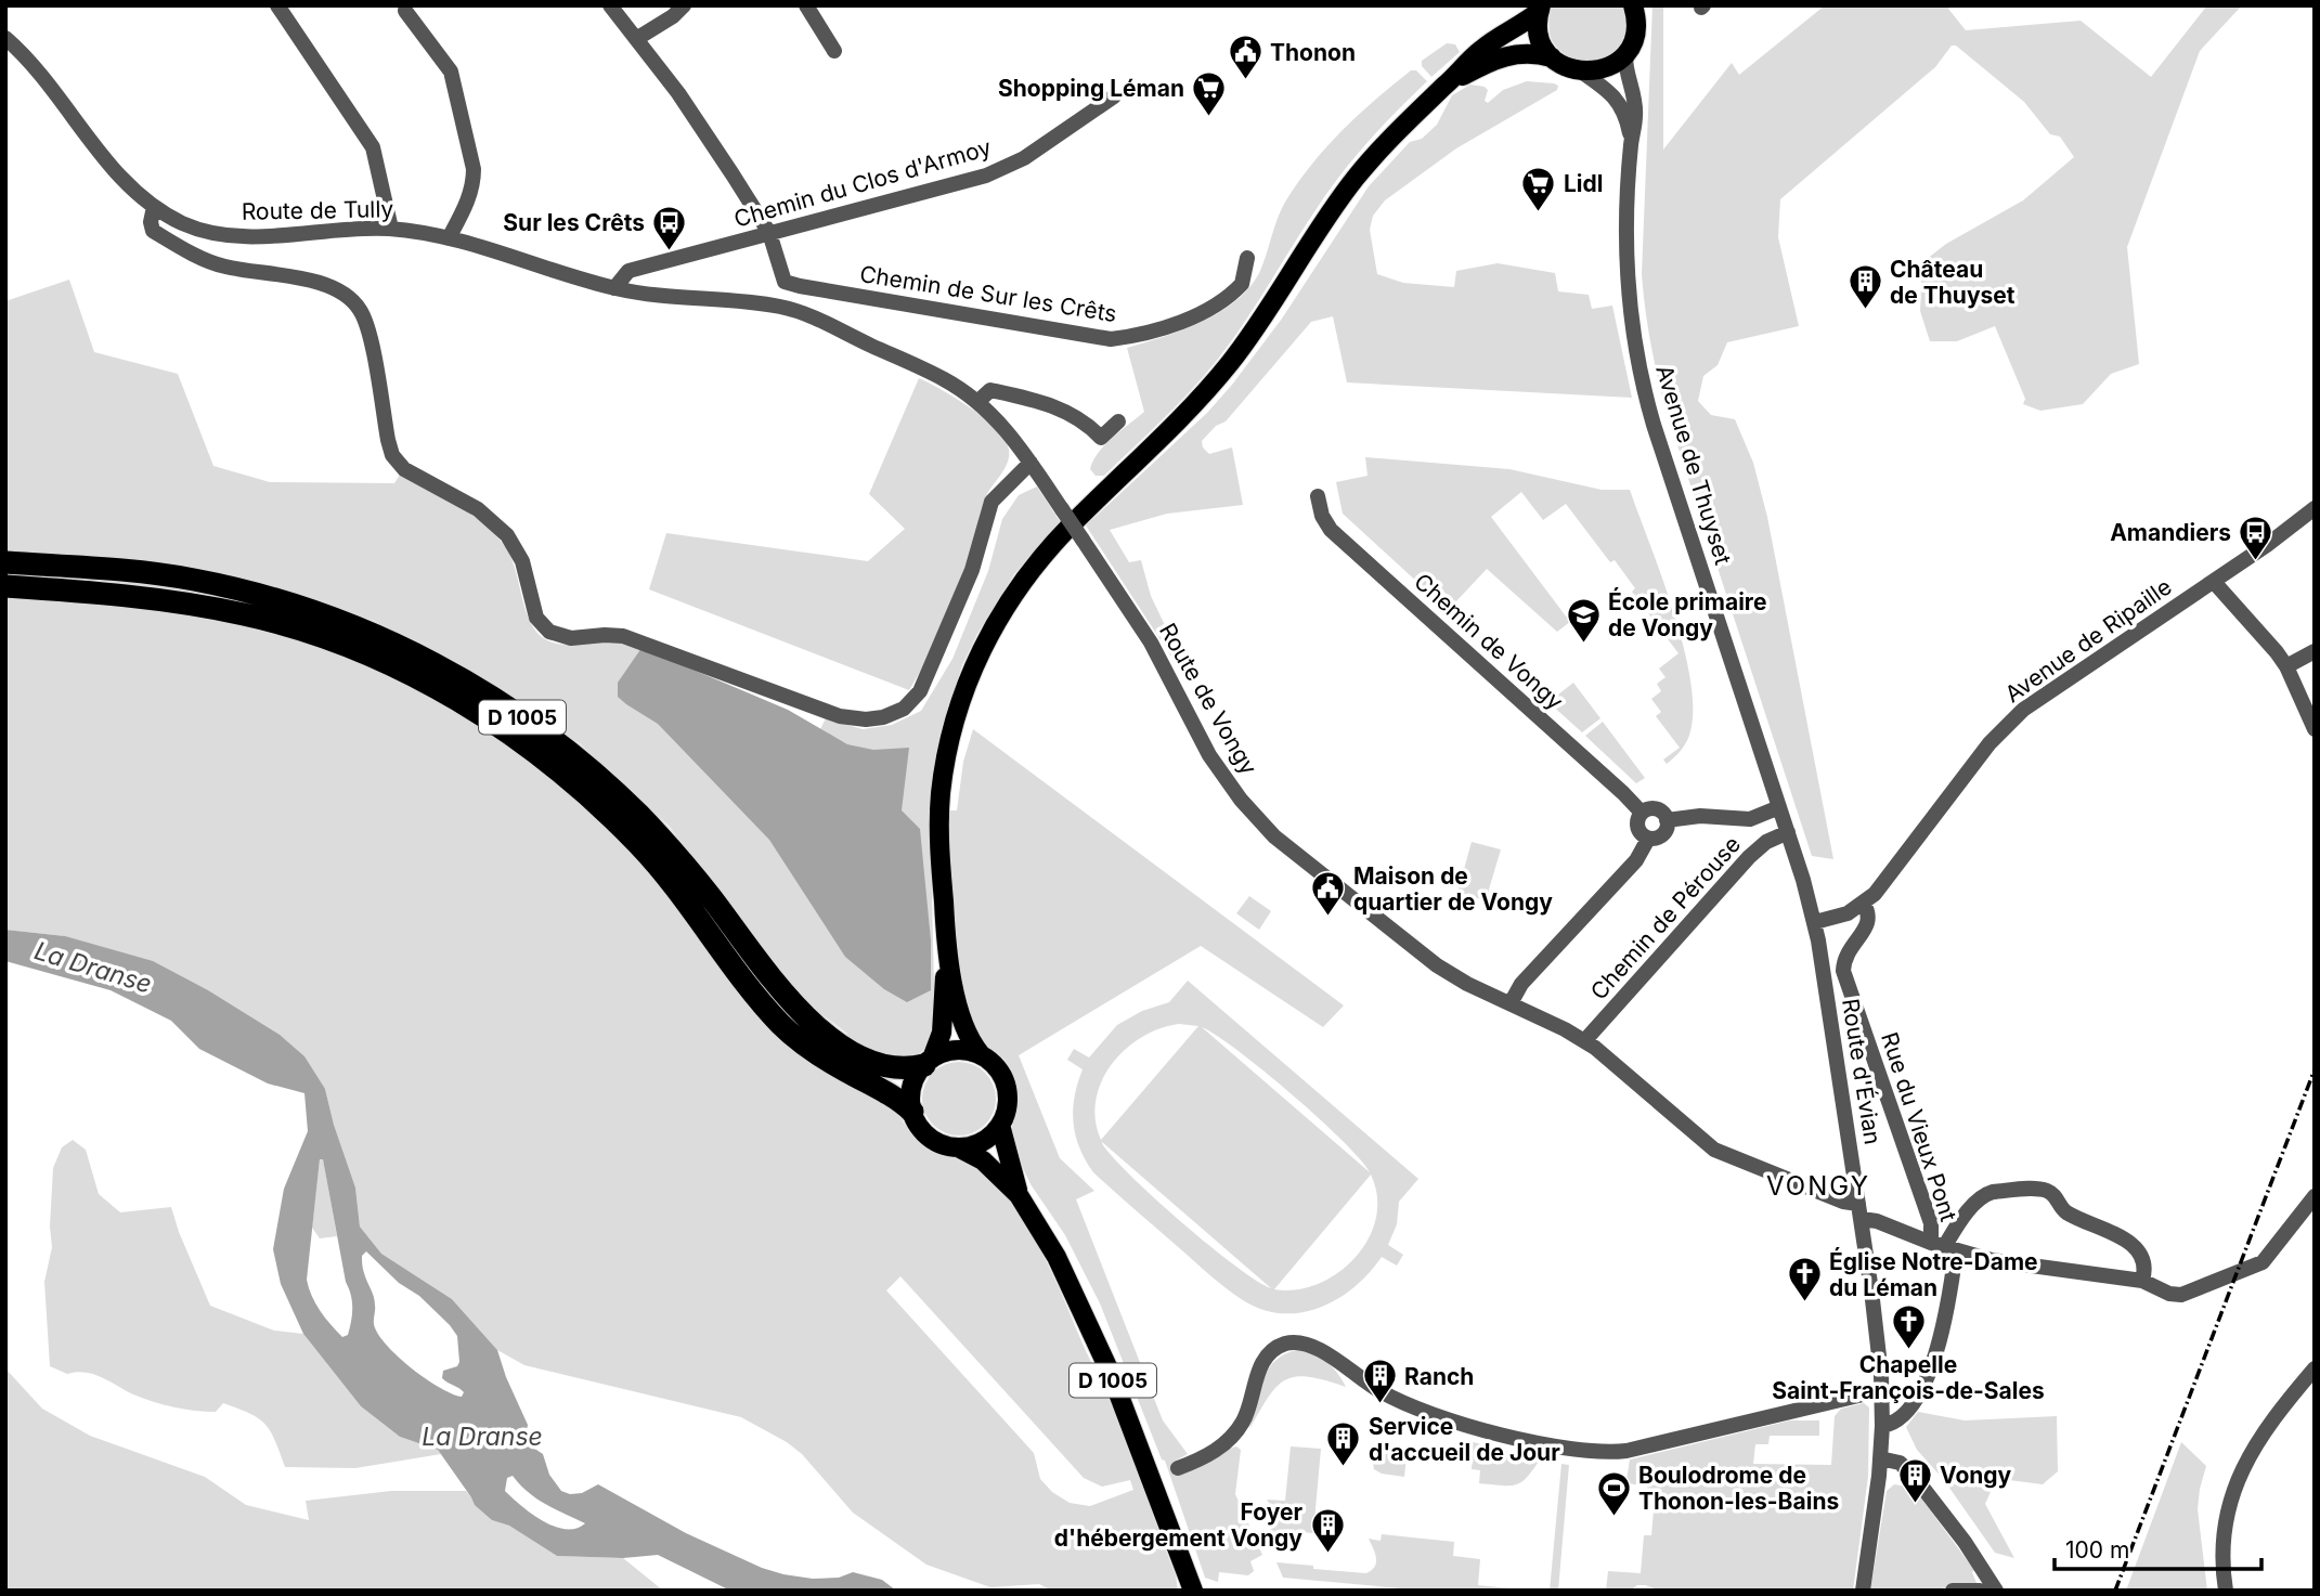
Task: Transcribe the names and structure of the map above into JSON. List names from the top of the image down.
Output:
{
  "streets": {
    "highway": ["D 1005"],
    "street": [
      "Chemin du Clos d'Armoy",
      "Route de Tully",
      "Chemin de Sur les Crêts",
      "Avenue de Thuyset",
      "Avenue de Ripaille",
      "Chemin de Vongy",
      "Route de Vongy",
      "Chemin de Pérouse",
      "Route d'Évian",
      "Rue du Vieux Pont"
    ]
  },
  "crossings": [
    ["Chemin du Clos d'Armoy", "Route de Tully"],
    ["Chemin du Clos d'Armoy", "Chemin de Sur les Crêts"],
    ["Chemin du Clos d'Armoy", "Route de Vongy"],
    ["Route de Tully", "Route de Vongy"],
    ["Avenue de Thuyset", "Avenue de Ripaille"],
    ["Avenue de Thuyset", "Chemin de Pérouse"],
    ["Avenue de Thuyset", "Route d'Évian"],
    ["Avenue de Ripaille", "Route d'Évian"],
    ["Avenue de Ripaille", "Rue du Vieux Pont"],
    ["Route de Vongy", "Chemin de Pérouse"],
    ["Route de Vongy", "Route d'Évian"],
    ["Route de Vongy", "Rue du Vieux Pont"],
    ["Route d'Évian", "Rue du Vieux Pont"]
  ],
  "districts": ["VONGY"],
  "water": ["La Dranse"],
  "places": {
    "public building": ["Thonon", "Maison de quartier de Vongy"],
    "supermarket": ["Shopping Léman", "Lidl"],
    "bus stop": ["Sur les Crêts", "Amandiers"],
    "building": [
      "Château de Thuyset",
      "Ranch",
      "Service d'accueil de Jour",
      "Vongy",
      "Foyer d'hébergement Vongy"
    ],
    "school or university": ["École primaire de Vongy"],
    "church": ["Église Notre-Dame du Léman", "Chapelle Saint-François-de-Sales"],
    "sports": ["Boulodrome de Thonon-les-Bains"]
  },
  "scale_bar": "100 m"
}
